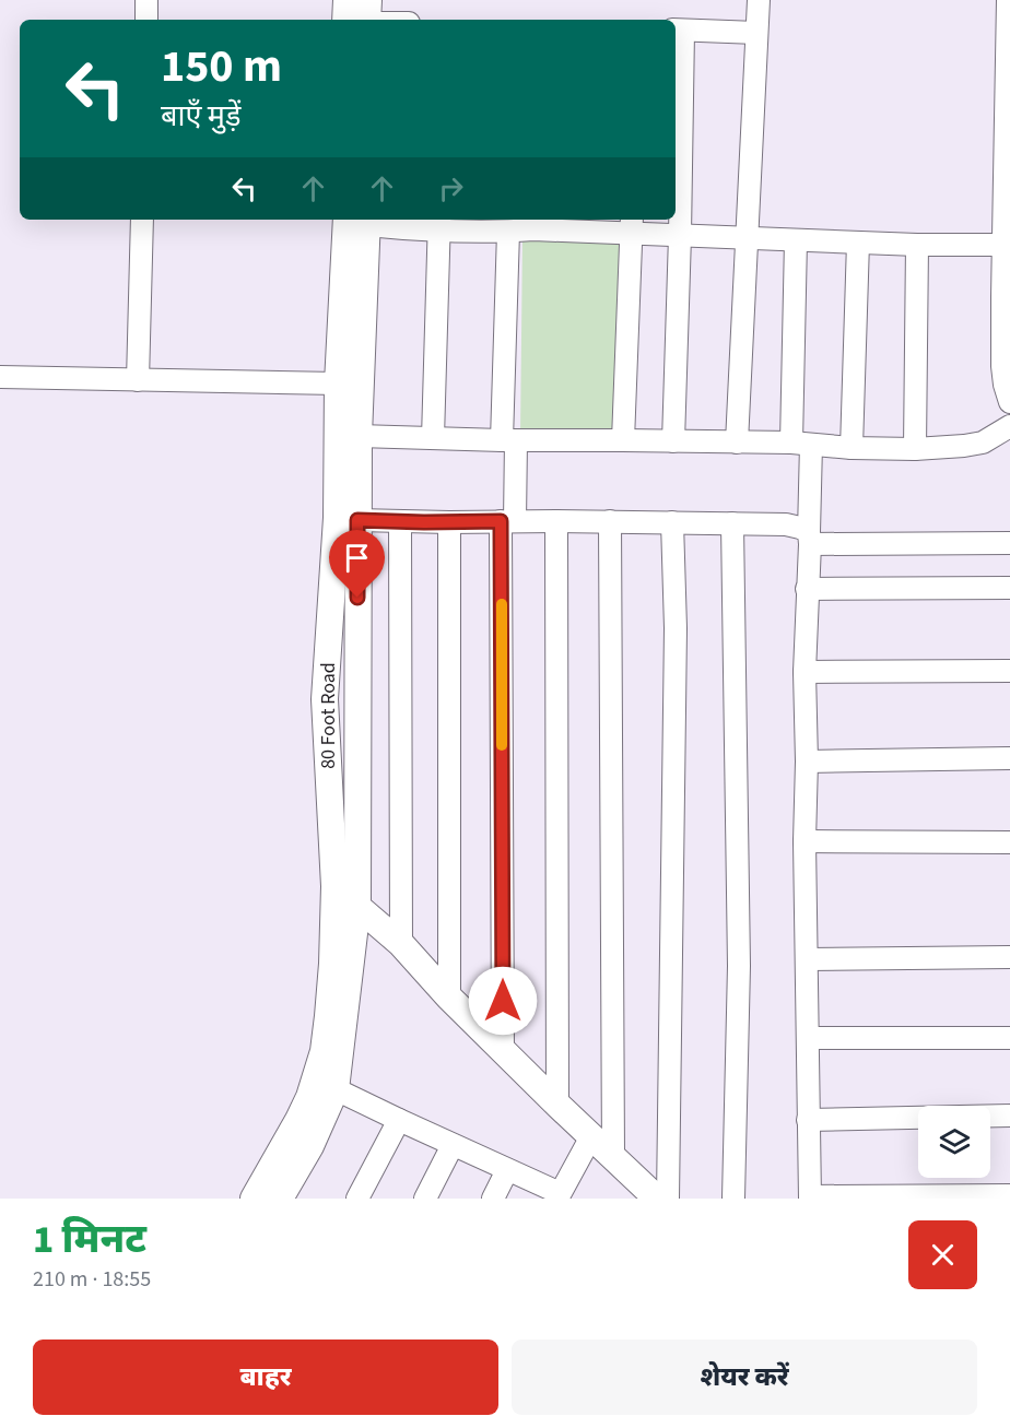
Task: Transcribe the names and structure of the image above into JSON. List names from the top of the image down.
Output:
{
  "streets": {
    "street": ["80 Foot Road"]
  },
  "page": {
    "turn": ["150 m", "बाएँ मुड़ें"],
    "heading": ["1 मिनट", "210 m · 18:55"],
    "buttons": ["बाहर", "शेयर करें"]
  }
}
